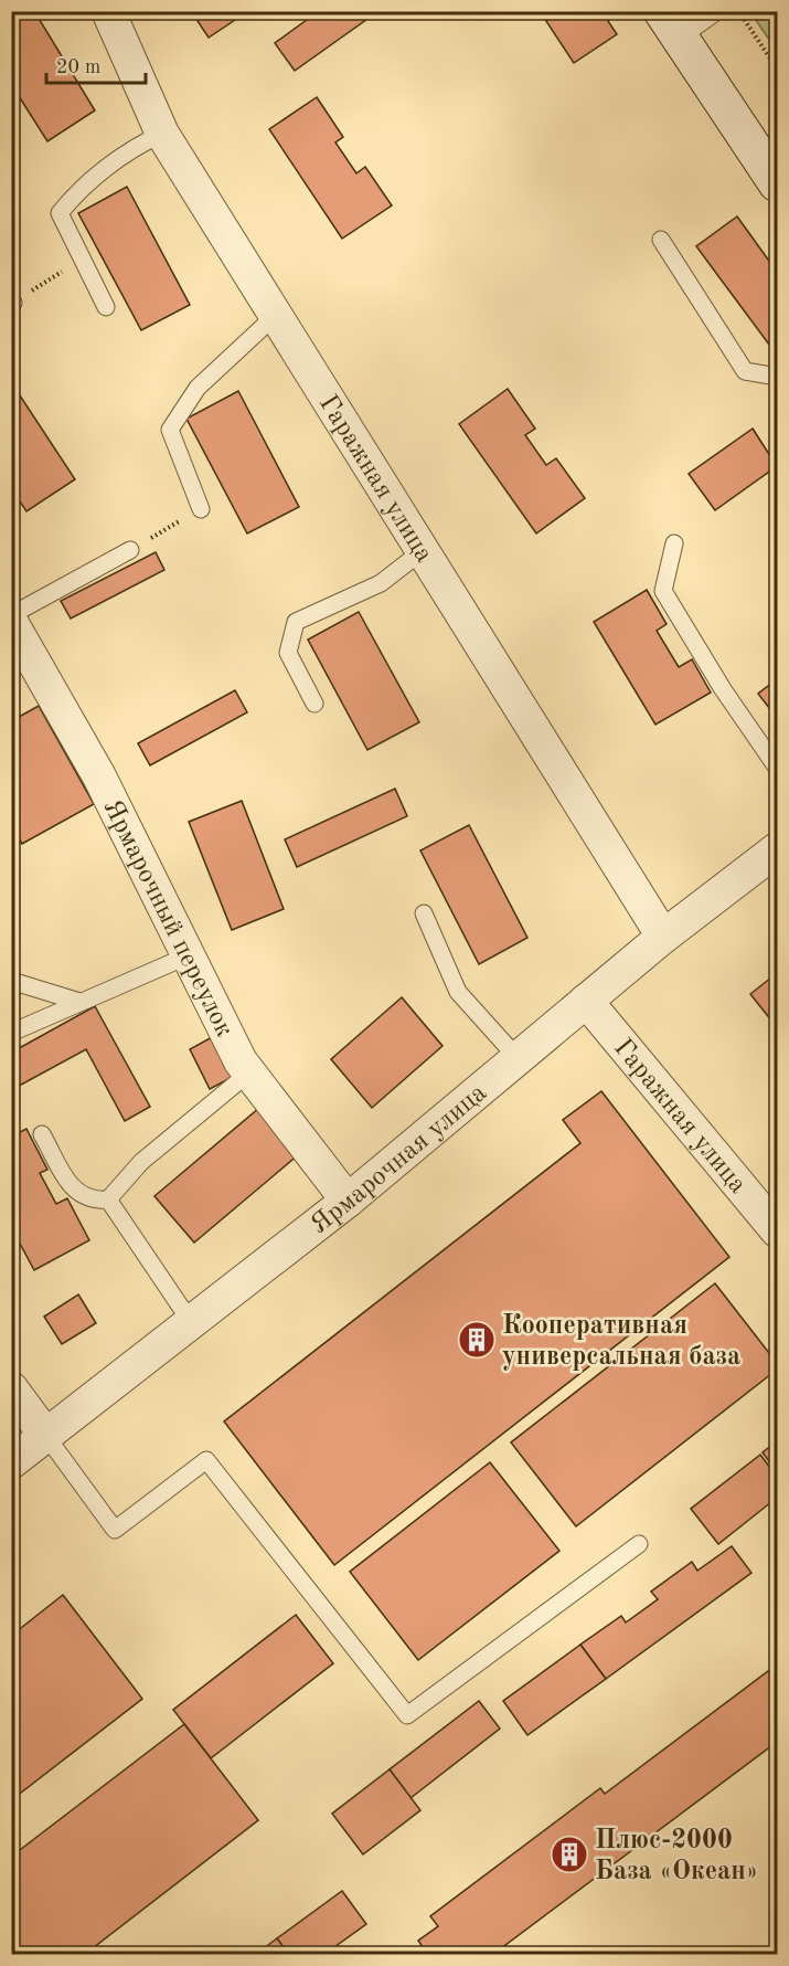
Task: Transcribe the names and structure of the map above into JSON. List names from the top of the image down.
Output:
{
  "streets": {
    "street": ["Гаражная улица", "Ярмарочный переулок", "Ярмарочная улица"]
  },
  "crossings": [
    ["Гаражная улица", "Ярмарочная улица"],
    ["Ярмарочный переулок", "Ярмарочная улица"]
  ],
  "places": {
    "building": ["Кооперативная универсальная база", "Плюс-2000 База «Океан»"]
  },
  "scale_bar": "20 m"
}
